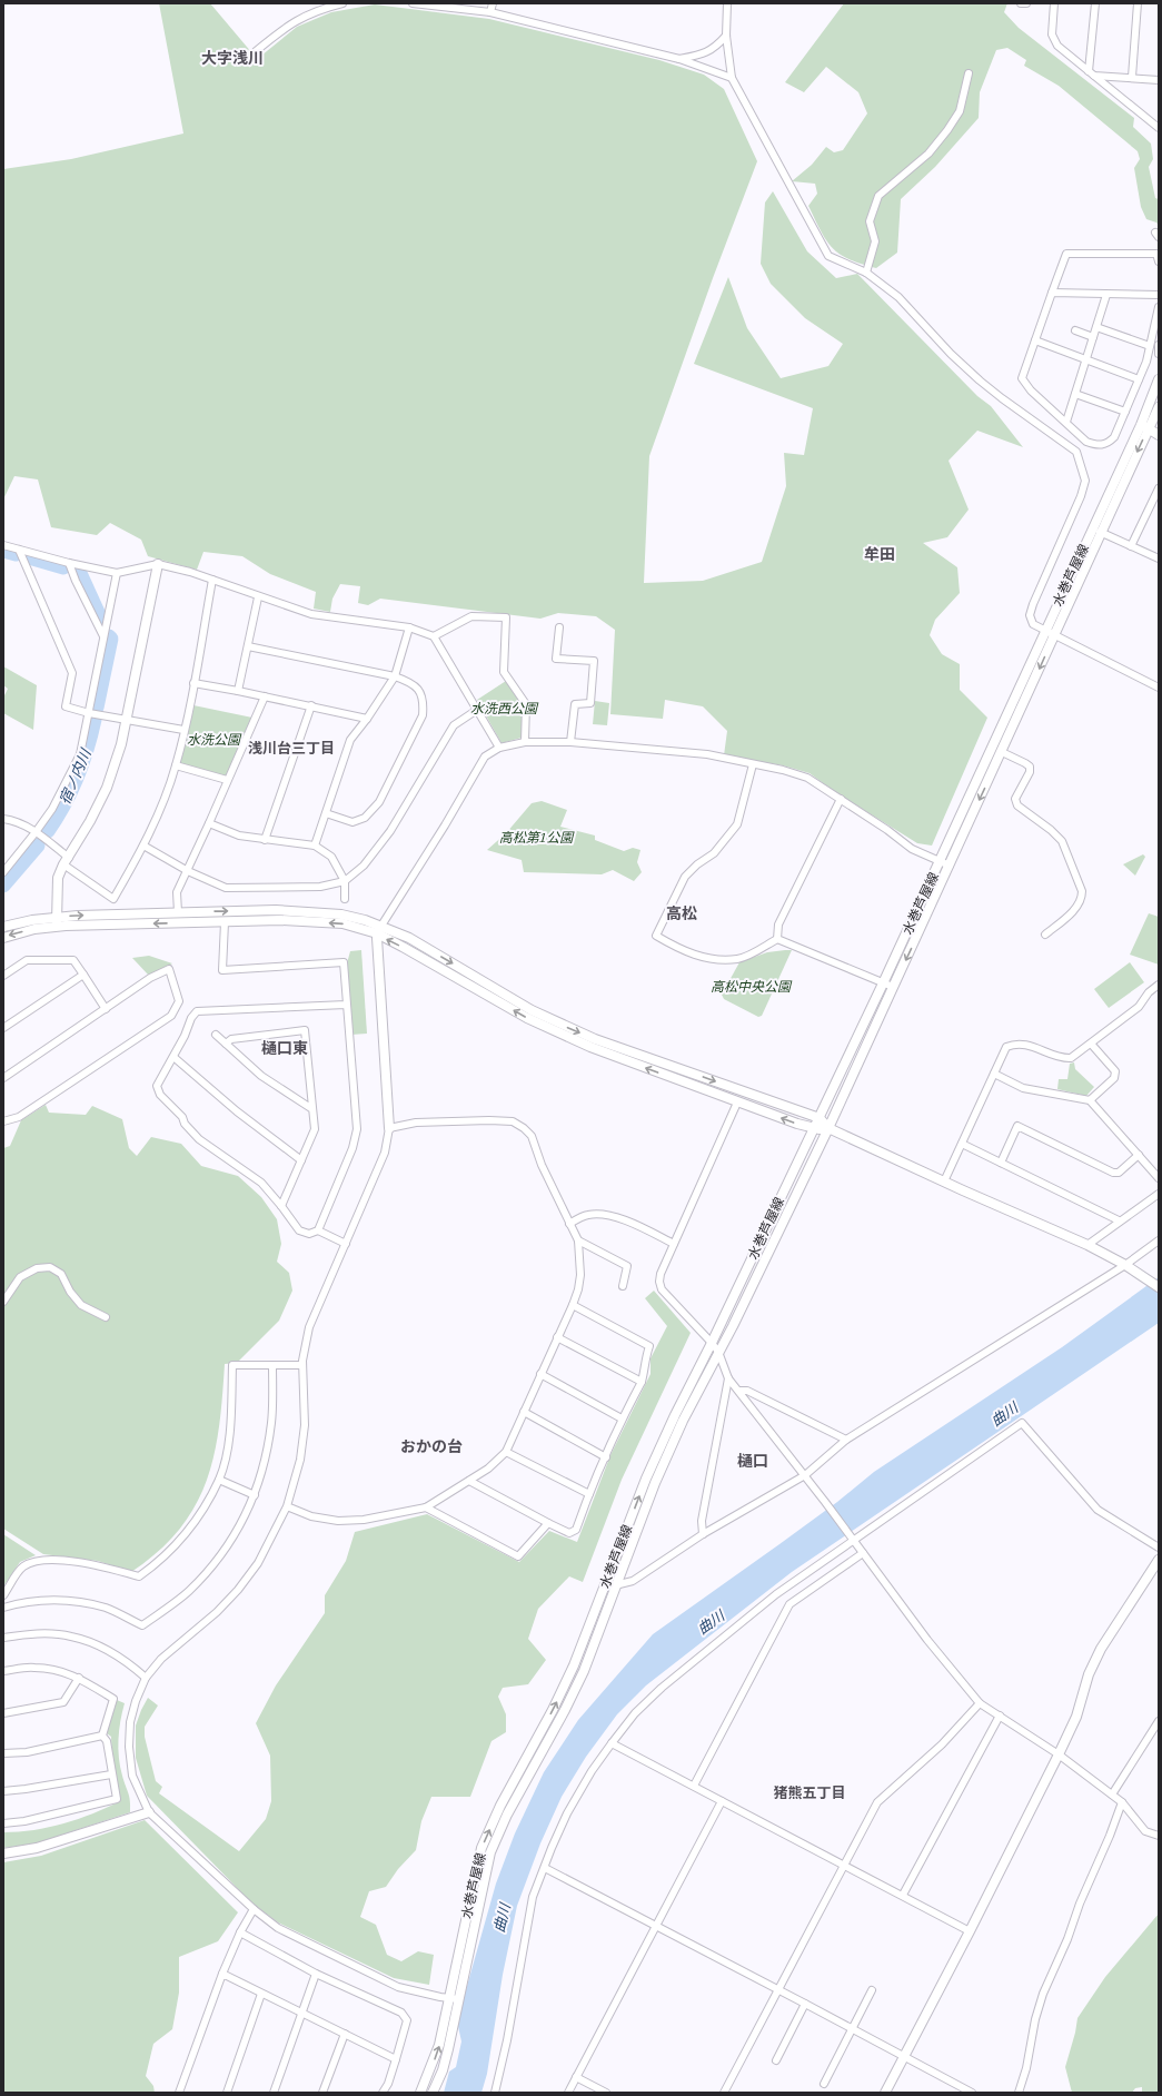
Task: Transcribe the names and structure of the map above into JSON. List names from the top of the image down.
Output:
{
  "streets": {
    "street": ["水巻芦屋線"]
  },
  "districts": [
    "大字浅川",
    "牟田",
    "浅川台三丁目",
    "高松",
    "樋口東",
    "おかの台",
    "樋口",
    "猪熊五丁目"
  ],
  "water": ["宿ノ内川", "曲川"],
  "parks": [
    "水洗西公園",
    "水洗公園",
    "高松第1公園",
    "高松中央公園"
  ]
}
